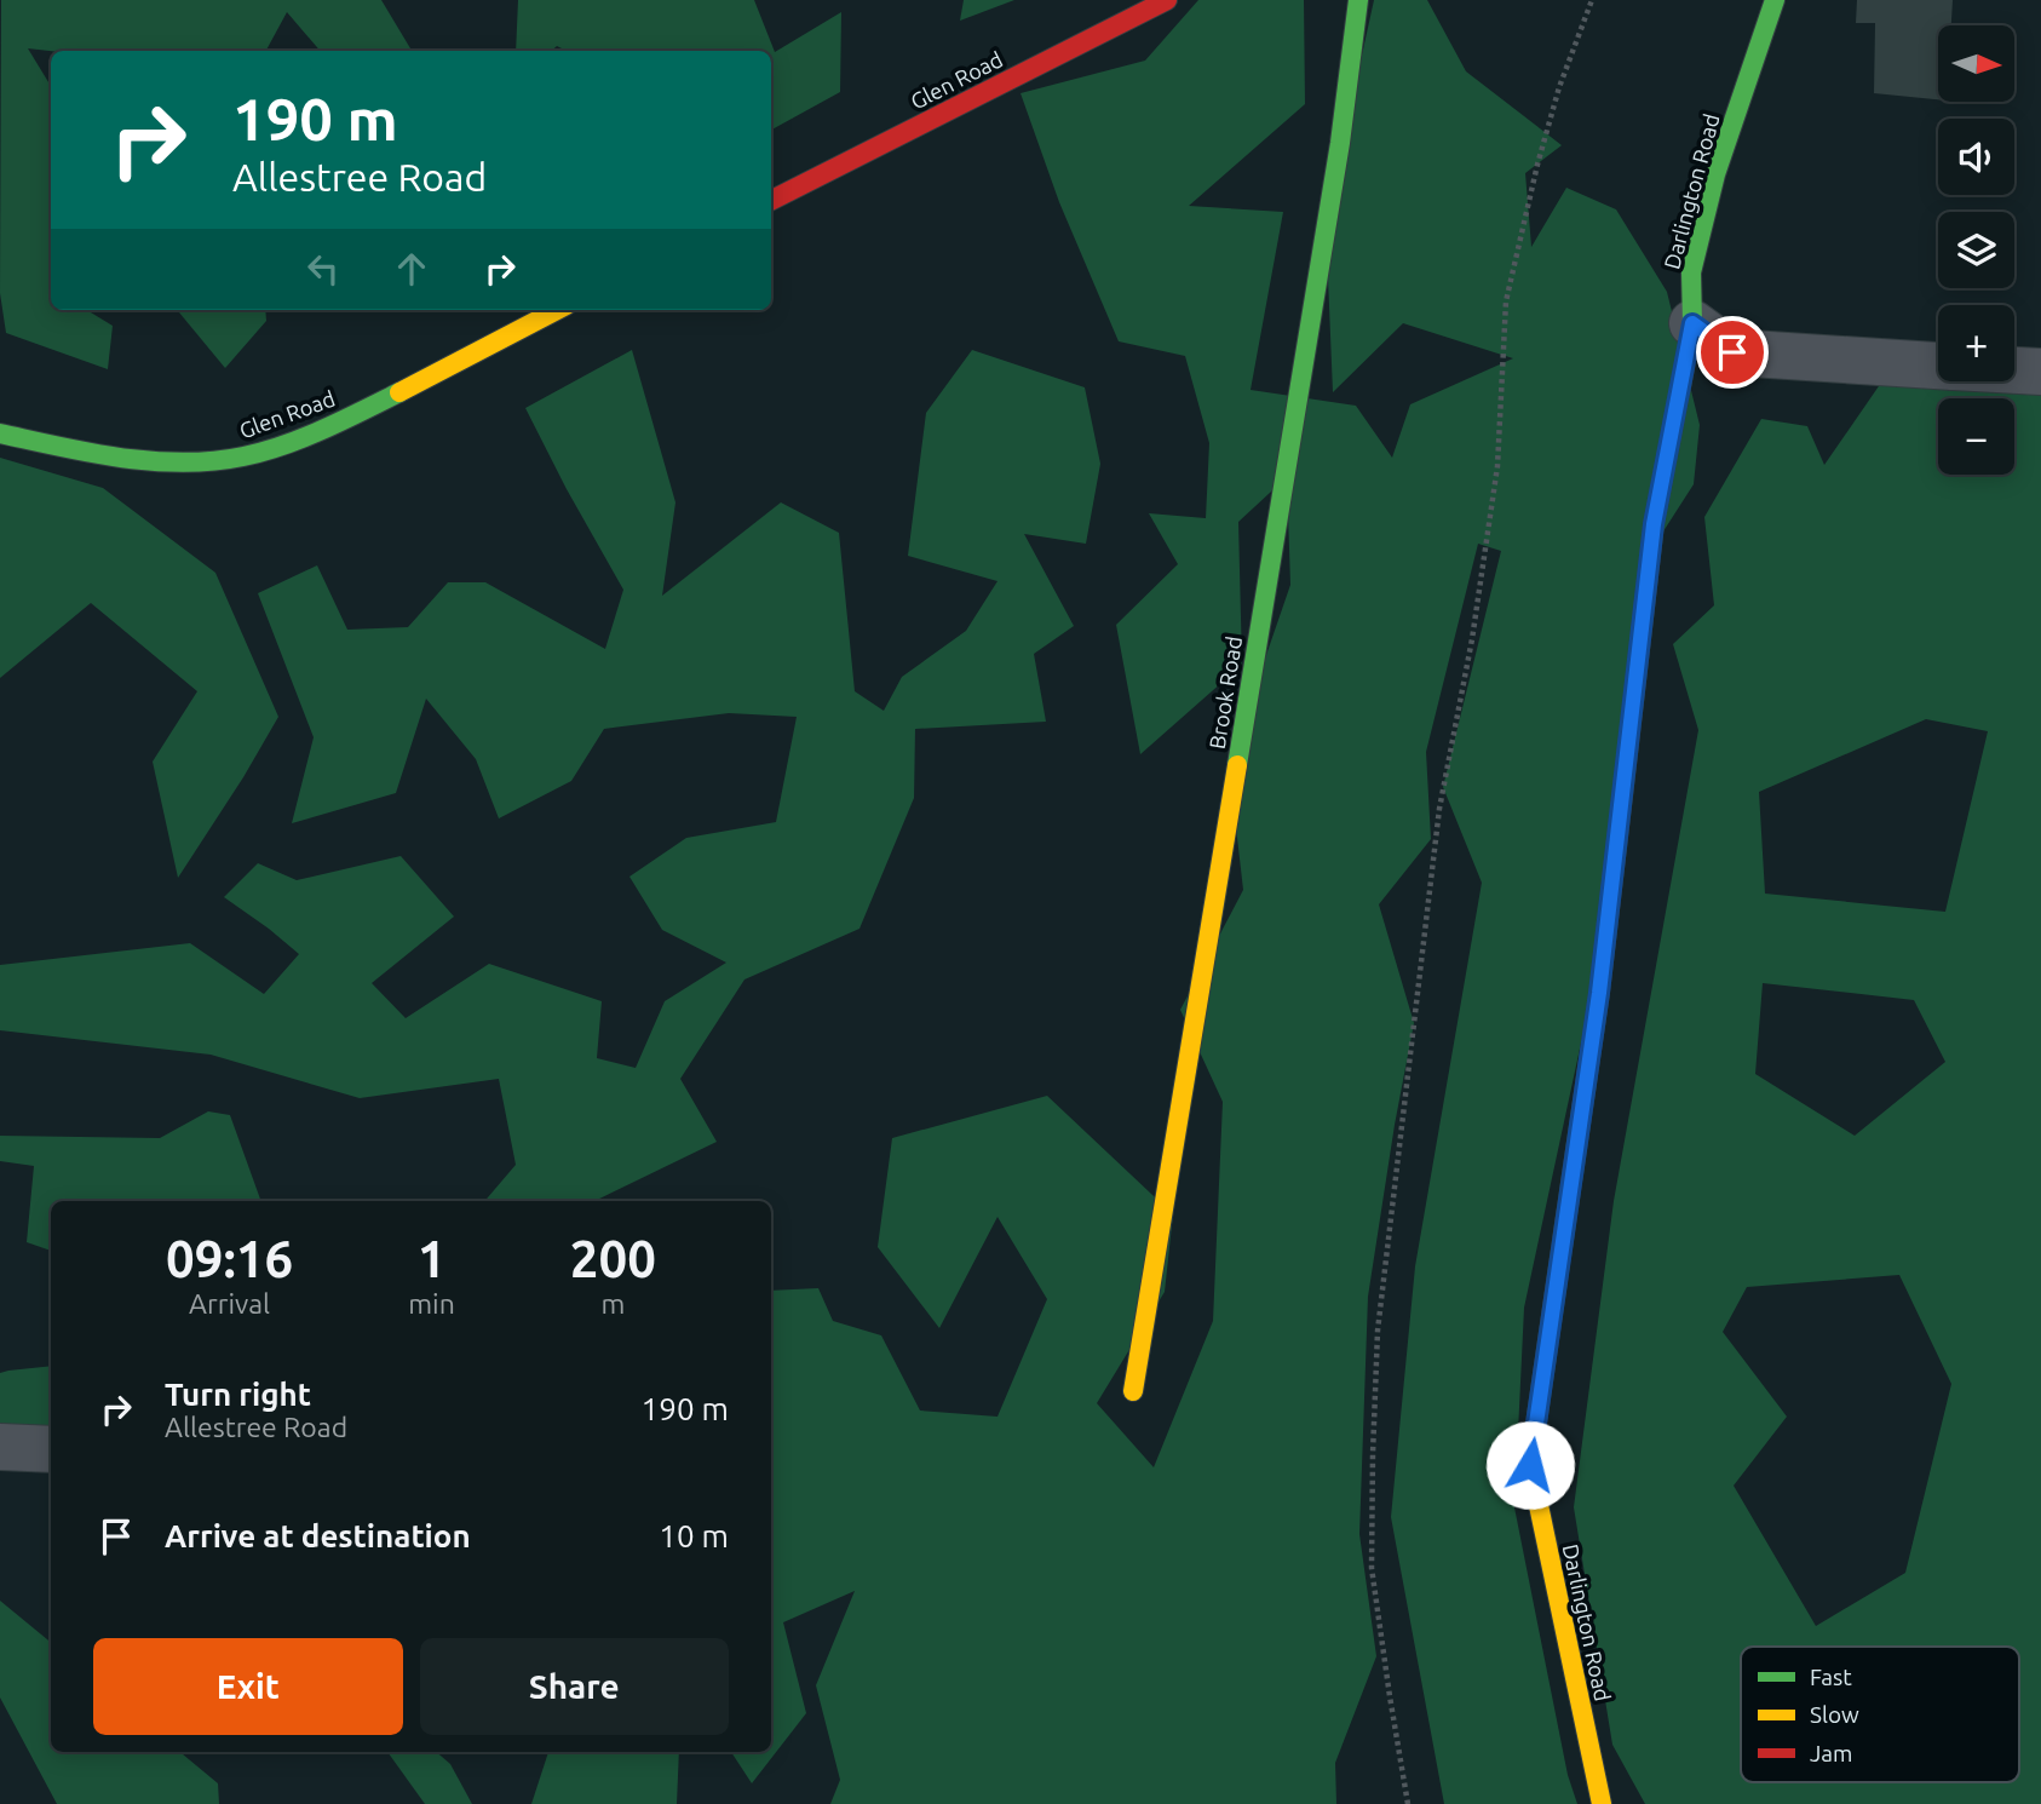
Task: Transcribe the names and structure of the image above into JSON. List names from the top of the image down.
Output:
{
  "streets": {
    "street": ["Glen Road", "Darlington Road", "Brook Road"]
  },
  "legend": ["Fast", "Slow", "Jam"],
  "north": "right",
  "page": {
    "map_buttons": ["+", "−"],
    "turn": ["190 m", "Allestree Road"],
    "eta": [
      "09:16",
      "Arrival",
      "1",
      "min",
      "200",
      "m"
    ],
    "list": [
      {
        "name": "Turn right",
        "note": "Allestree Road",
        "value": "190 m"
      },
      {
        "name": "Arrive at destination",
        "value": "10 m"
      }
    ],
    "buttons": ["Exit", "Share"]
  }
}
